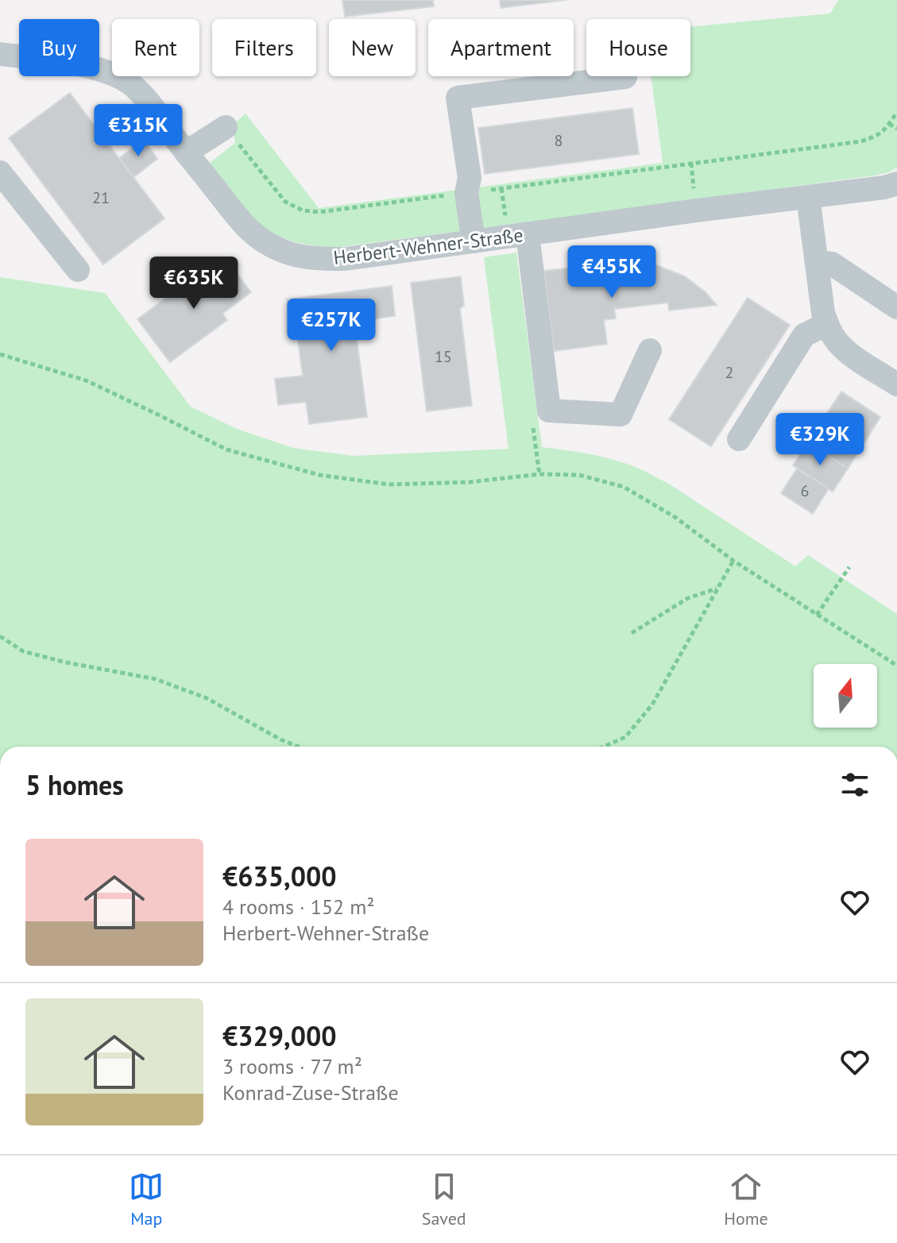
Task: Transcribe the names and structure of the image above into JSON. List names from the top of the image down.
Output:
{
  "streets": {
    "street": ["Herbert-Wehner-Straße"]
  },
  "house_numbers": [
    "8",
    "21",
    "15",
    "2",
    "6"
  ],
  "north": "top",
  "page": {
    "chip": [
      "Buy",
      "Rent",
      "Filters",
      "New",
      "Apartment",
      "House"
    ],
    "price": [
      "€315K",
      "€455K",
      "€635K",
      "€257K",
      "€329K"
    ],
    "heading": "5 homes",
    "list": [
      {
        "name": "€635,000",
        "note": "4 rooms · 152 m² · Herbert-Wehner-Straße"
      },
      {
        "name": "€329,000",
        "note": "3 rooms · 77 m² · Konrad-Zuse-Straße"
      }
    ],
    "tabs": ["Map", "Saved", "Home"]
  }
}
